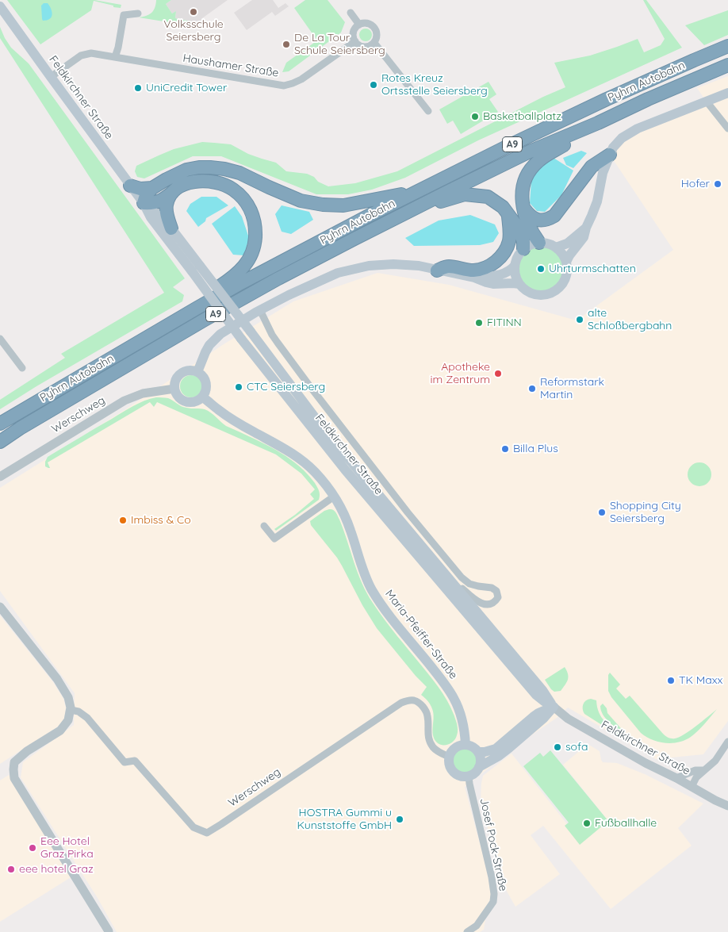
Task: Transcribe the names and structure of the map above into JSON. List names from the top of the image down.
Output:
{
  "streets": {
    "highway": ["Pyhrn Autobahn", "A9"],
    "main road": ["Feldkirchner Straße", "Maria-Pfeiffer-Straße"],
    "street": ["Haushamer Straße", "Werschweg", "Josef Pock-Straße"]
  },
  "crossings": [
    ["Haushamer Straße", "Feldkirchner Straße"],
    ["Werschweg", "Maria-Pfeiffer-Straße"],
    ["Werschweg", "Josef Pock-Straße"],
    ["Maria-Pfeiffer-Straße", "Josef Pock-Straße"]
  ],
  "places": [
    "Volksschule Seiersberg",
    "De La Tour Schule Seiersberg",
    "Rotes Kreuz Ortsstelle Seiersberg",
    "UniCredit Tower",
    "Basketballplatz",
    "Hofer",
    "Uhrturmschatten",
    "alte Schloßbergbahn",
    "FITINN",
    "Apotheke im Zentrum",
    "CTC Seiersberg",
    "Reformstark Martin",
    "Billa Plus",
    "Shopping City Seiersberg",
    "Imbiss & Co",
    "TK Maxx",
    "sofa",
    "HOSTRA Gummi u Kunststoffe GmbH",
    "Fußballhalle",
    "Eee Hotel Graz Pirka",
    "eee hotel Graz"
  ]
}
